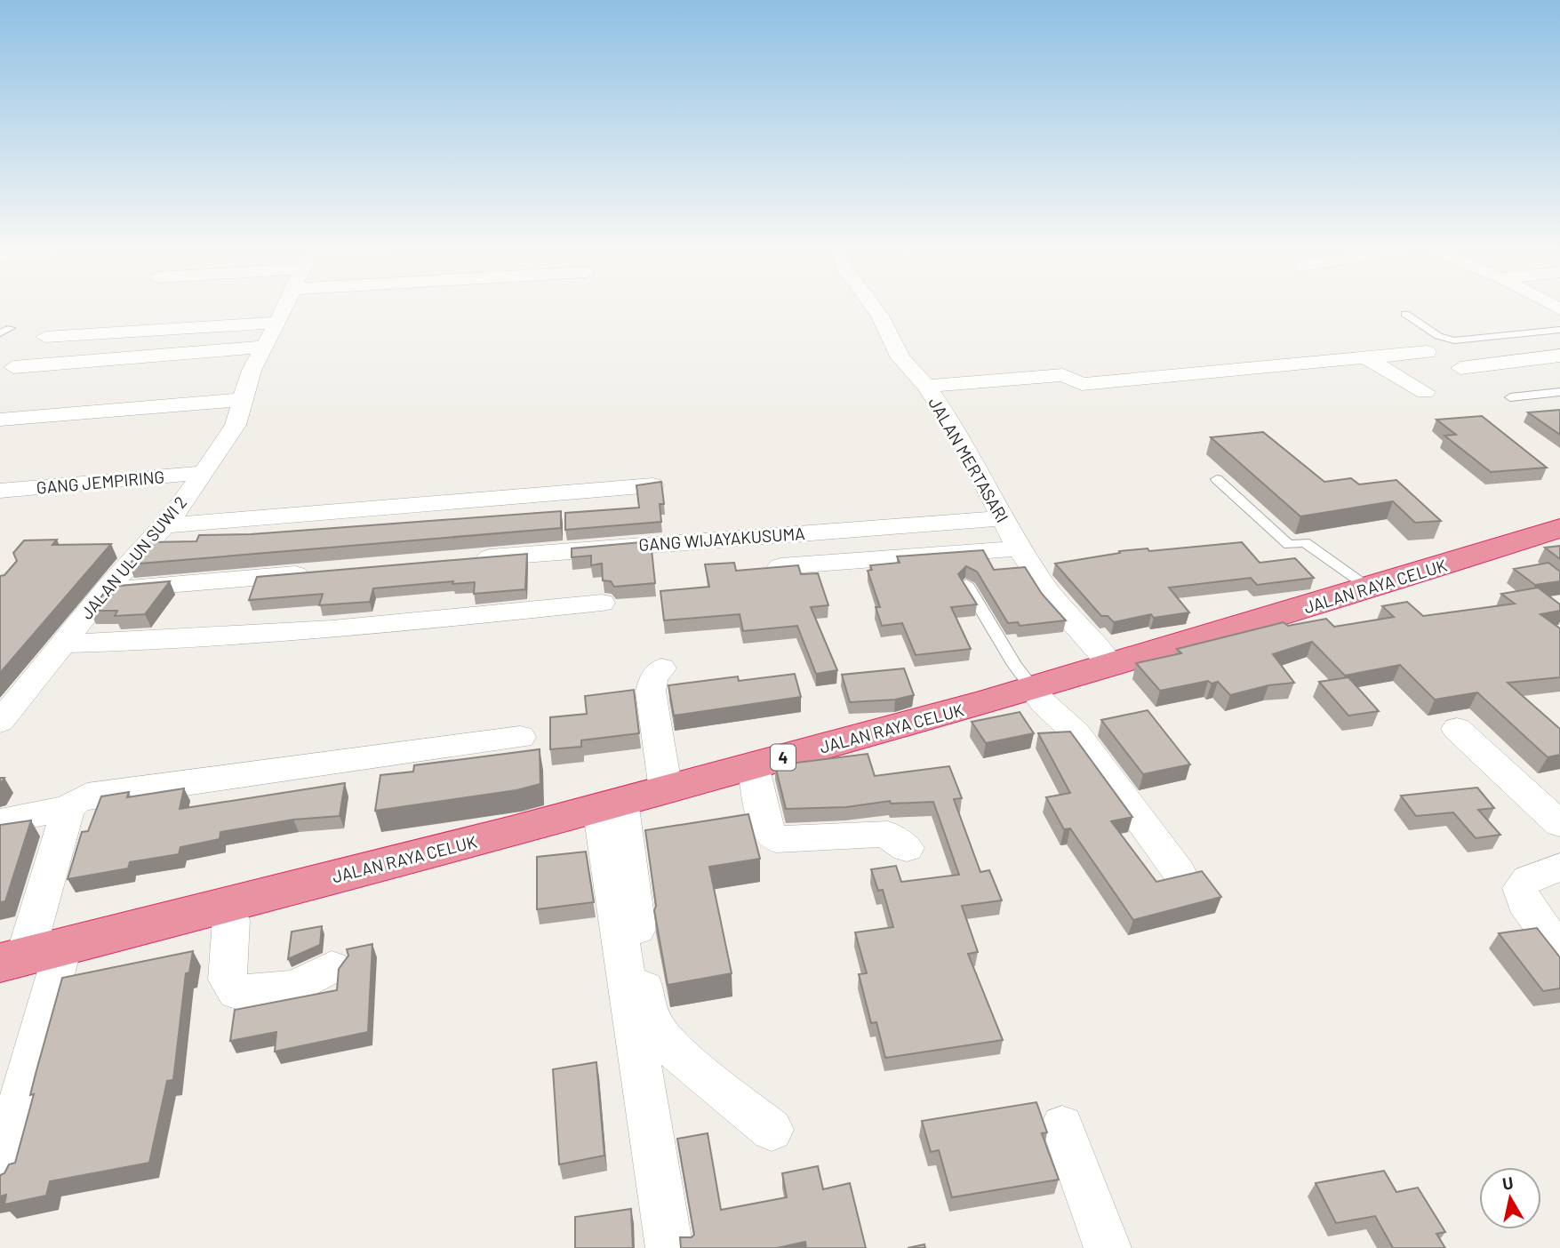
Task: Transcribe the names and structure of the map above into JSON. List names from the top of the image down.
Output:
{
  "streets": {
    "highway": ["JALAN RAYA CELUK", "4"],
    "street": [
      "JALAN MERTASARI",
      "GANG JEMPIRING",
      "GANG WIJAYAKUSUMA",
      "JALAN ULUN SUWI 2"
    ]
  },
  "crossings": [
    ["JALAN MERTASARI", "GANG WIJAYAKUSUMA"],
    ["JALAN MERTASARI", "JALAN RAYA CELUK"],
    ["GANG JEMPIRING", "JALAN ULUN SUWI 2"]
  ],
  "north": "top"
}
